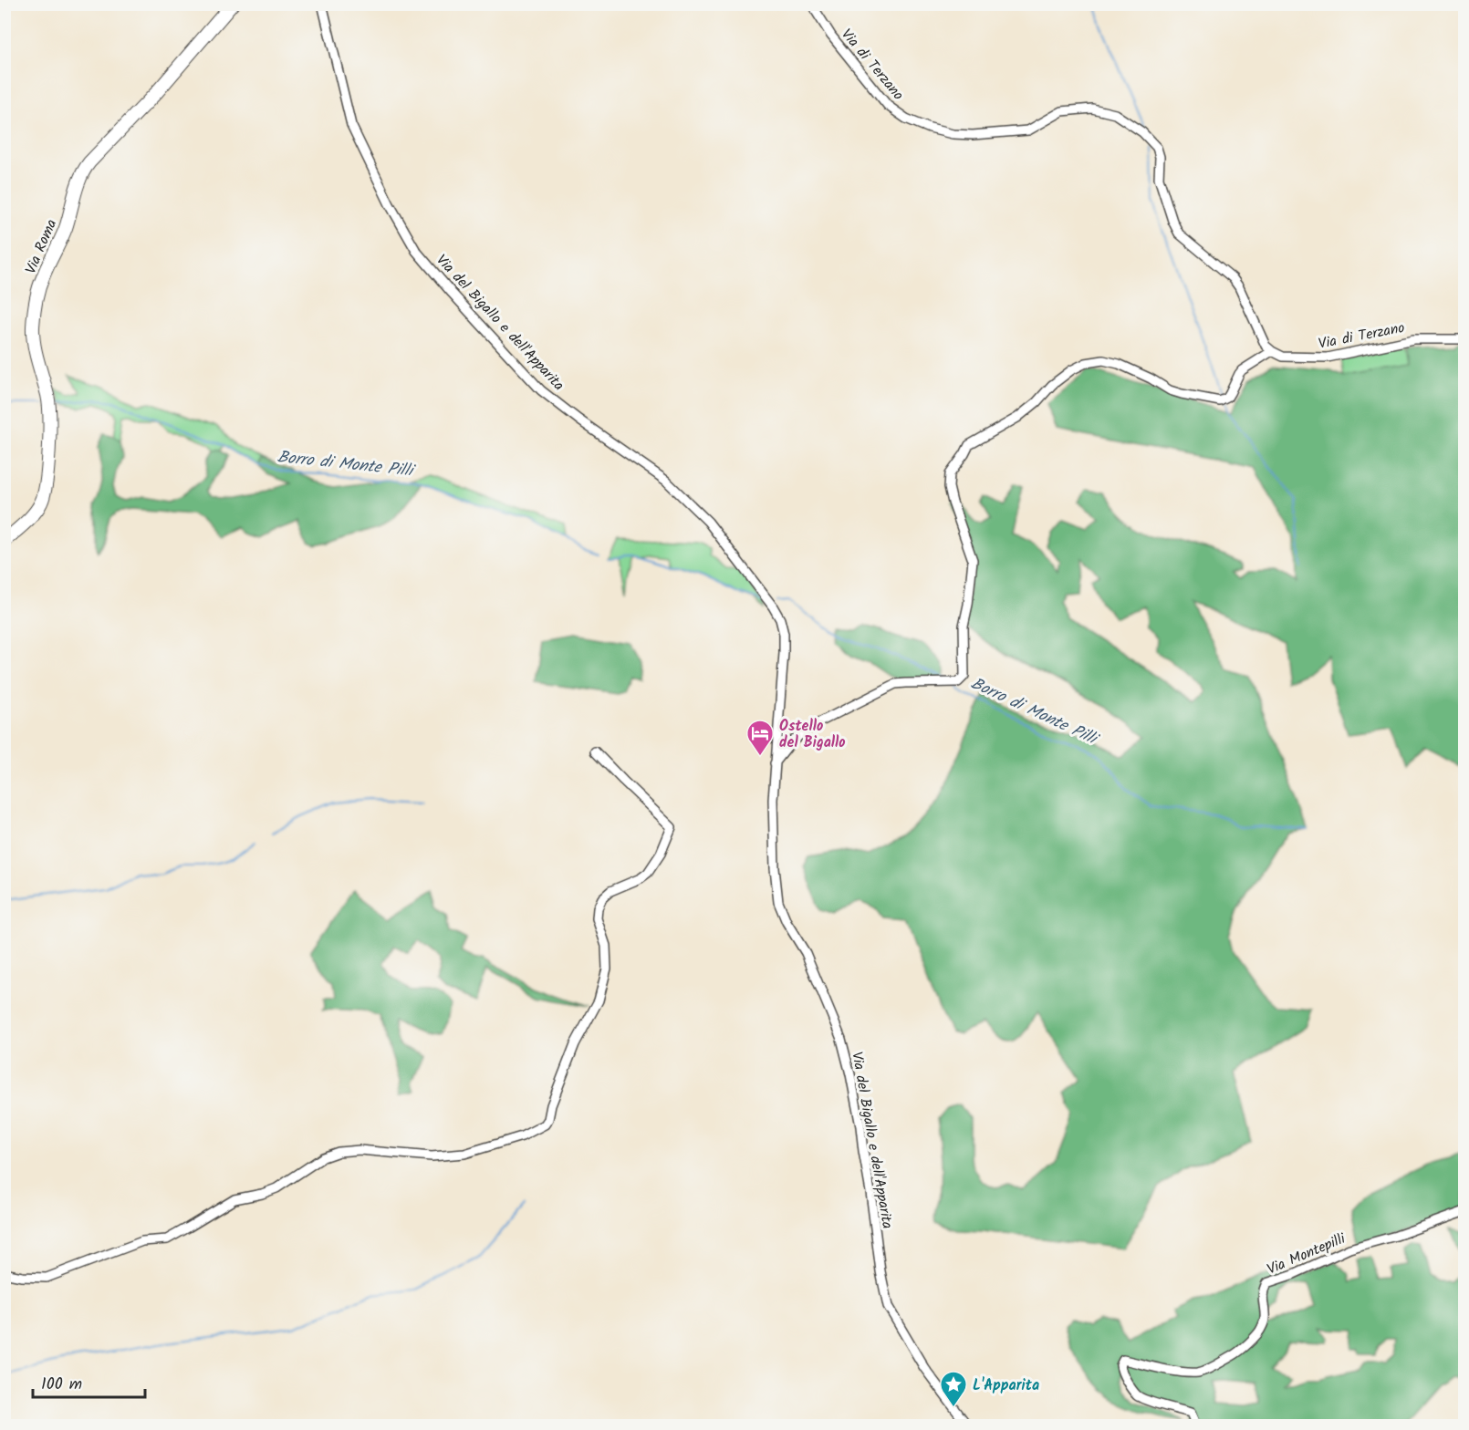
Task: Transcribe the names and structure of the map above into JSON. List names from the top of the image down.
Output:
{
  "streets": {
    "main road": ["Via Roma"],
    "street": ["Via di Terzano", "Via del Bigallo e dell'Apparita", "Via Montepilli"]
  },
  "water": ["Borro di Monte Pilli"],
  "places": {
    "hotel": ["Ostello del Bigallo"],
    "place": ["L'Apparita"]
  },
  "scale_bar": "100 m"
}
